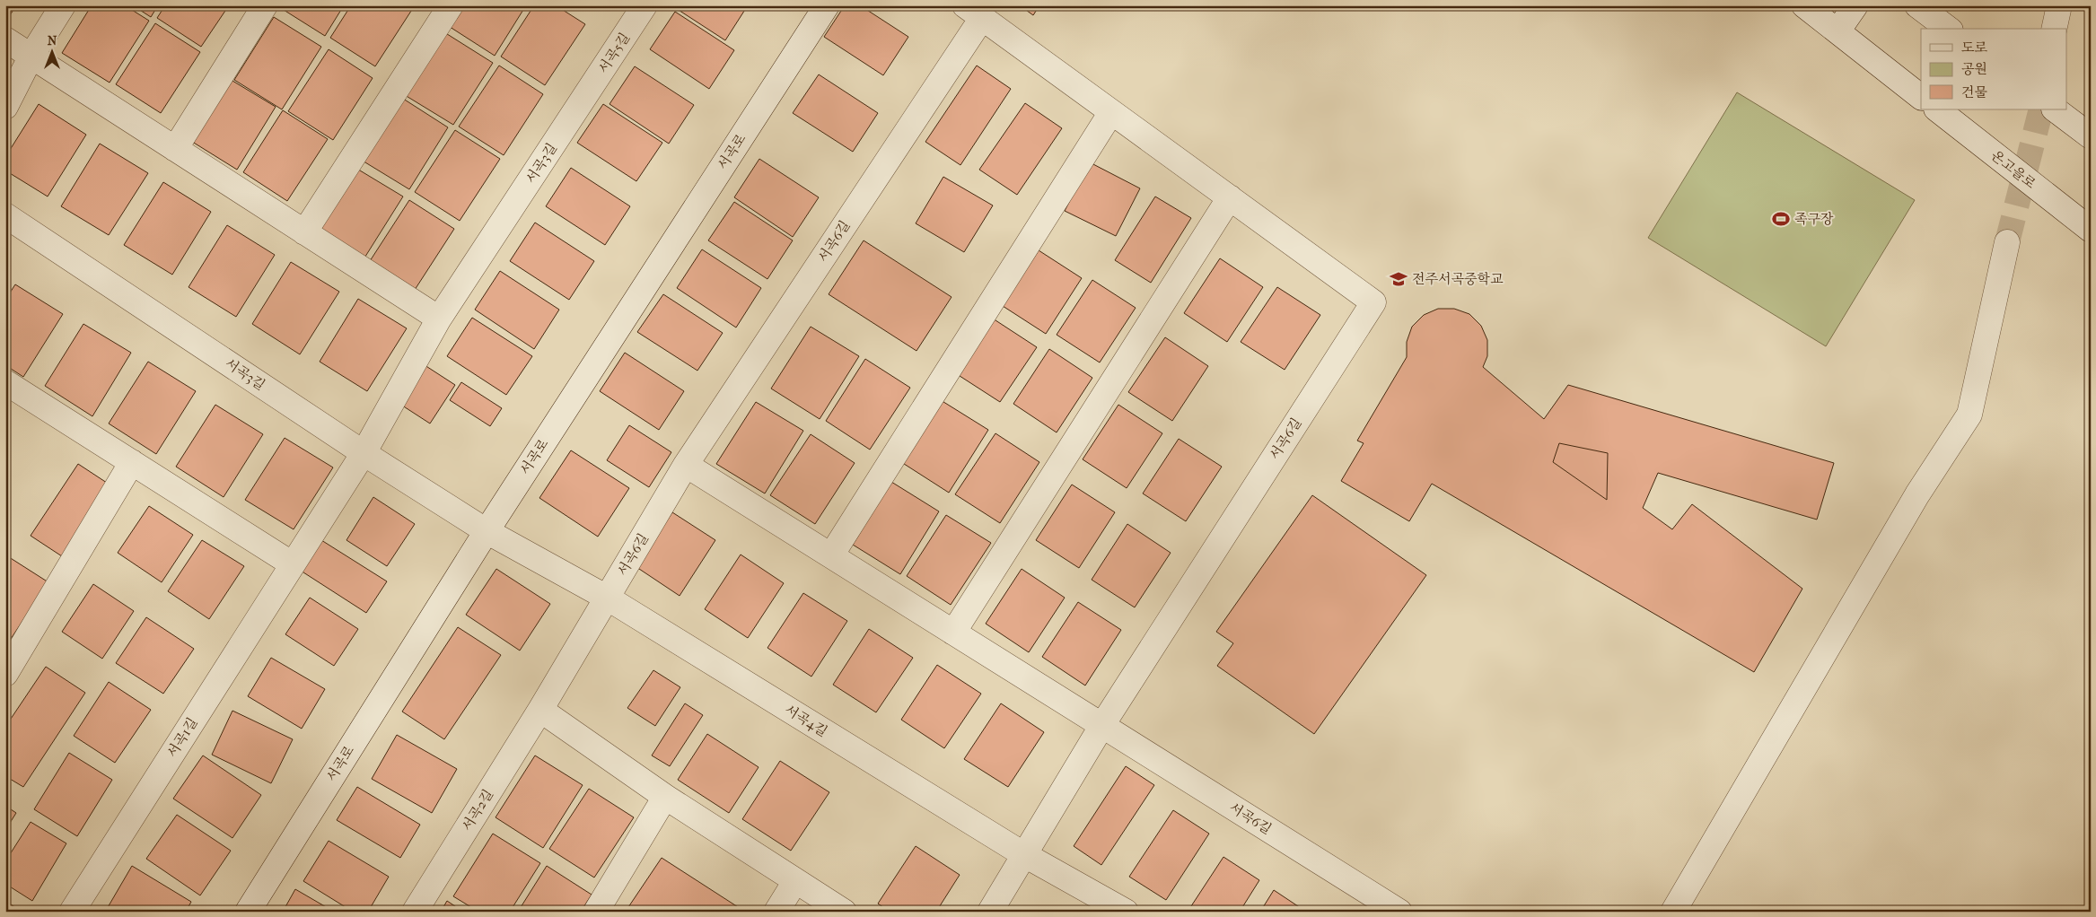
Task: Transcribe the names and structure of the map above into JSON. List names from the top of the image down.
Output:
{
  "streets": {
    "street": [
      "서곡5길",
      "서곡로",
      "서곡3길",
      "온고을로",
      "서곡6길",
      "서곡4길",
      "서곡1길",
      "서곡2길"
    ]
  },
  "crossings": [
    ["서곡5길", "서곡3길"],
    ["서곡로", "서곡3길"],
    ["서곡로", "서곡4길"],
    ["서곡3길", "서곡4길"],
    ["서곡3길", "서곡1길"],
    ["서곡6길", "서곡4길"],
    ["서곡6길", "서곡2길"],
    ["서곡4길", "서곡2길"]
  ],
  "places": {
    "sports": ["족구장"],
    "school or university": ["전주서곡중학교"]
  },
  "legend": ["도로", "공원", "건물"],
  "north": "top"
}
